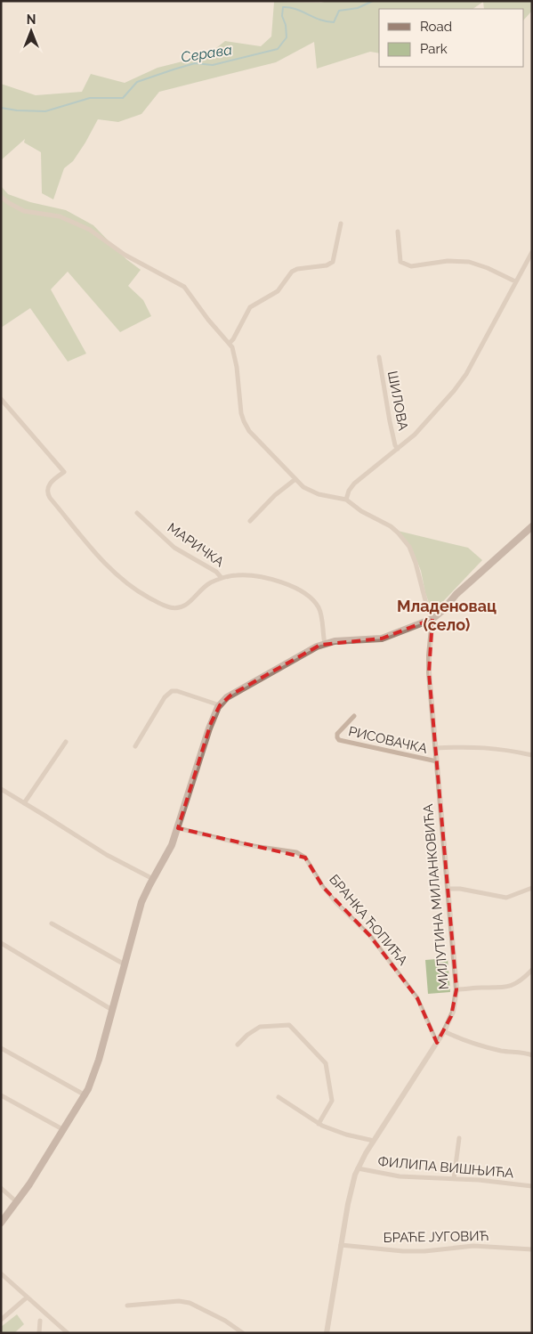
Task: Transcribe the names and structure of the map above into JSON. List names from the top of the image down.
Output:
{
  "streets": {
    "street": [
      "ШИЛОВА",
      "МАРИЧКА",
      "РИСОВАЧКА",
      "МИЛУТИНА МИЛАНКОВИЋА",
      "БРАНКА ЋОПИЋА",
      "ФИЛИПА ВИШЊИЋА",
      "БРАЋЕ ЈУГОВИЋ"
    ]
  },
  "crossings": [
    ["РИСОВАЧКА", "МИЛУТИНА МИЛАНКОВИЋА"],
    ["МИЛУТИНА МИЛАНКОВИЋА", "БРАНКА ЋОПИЋА"],
    ["МИЛУТИНА МИЛАНКОВИЋА", "ФИЛИПА ВИШЊИЋА"],
    ["МИЛУТИНА МИЛАНКОВИЋА", "БРАЋЕ ЈУГОВИЋ"]
  ],
  "districts": ["Младеновац (село)"],
  "water": ["Серава"],
  "legend": ["Road", "Park"],
  "north": "top"
}
